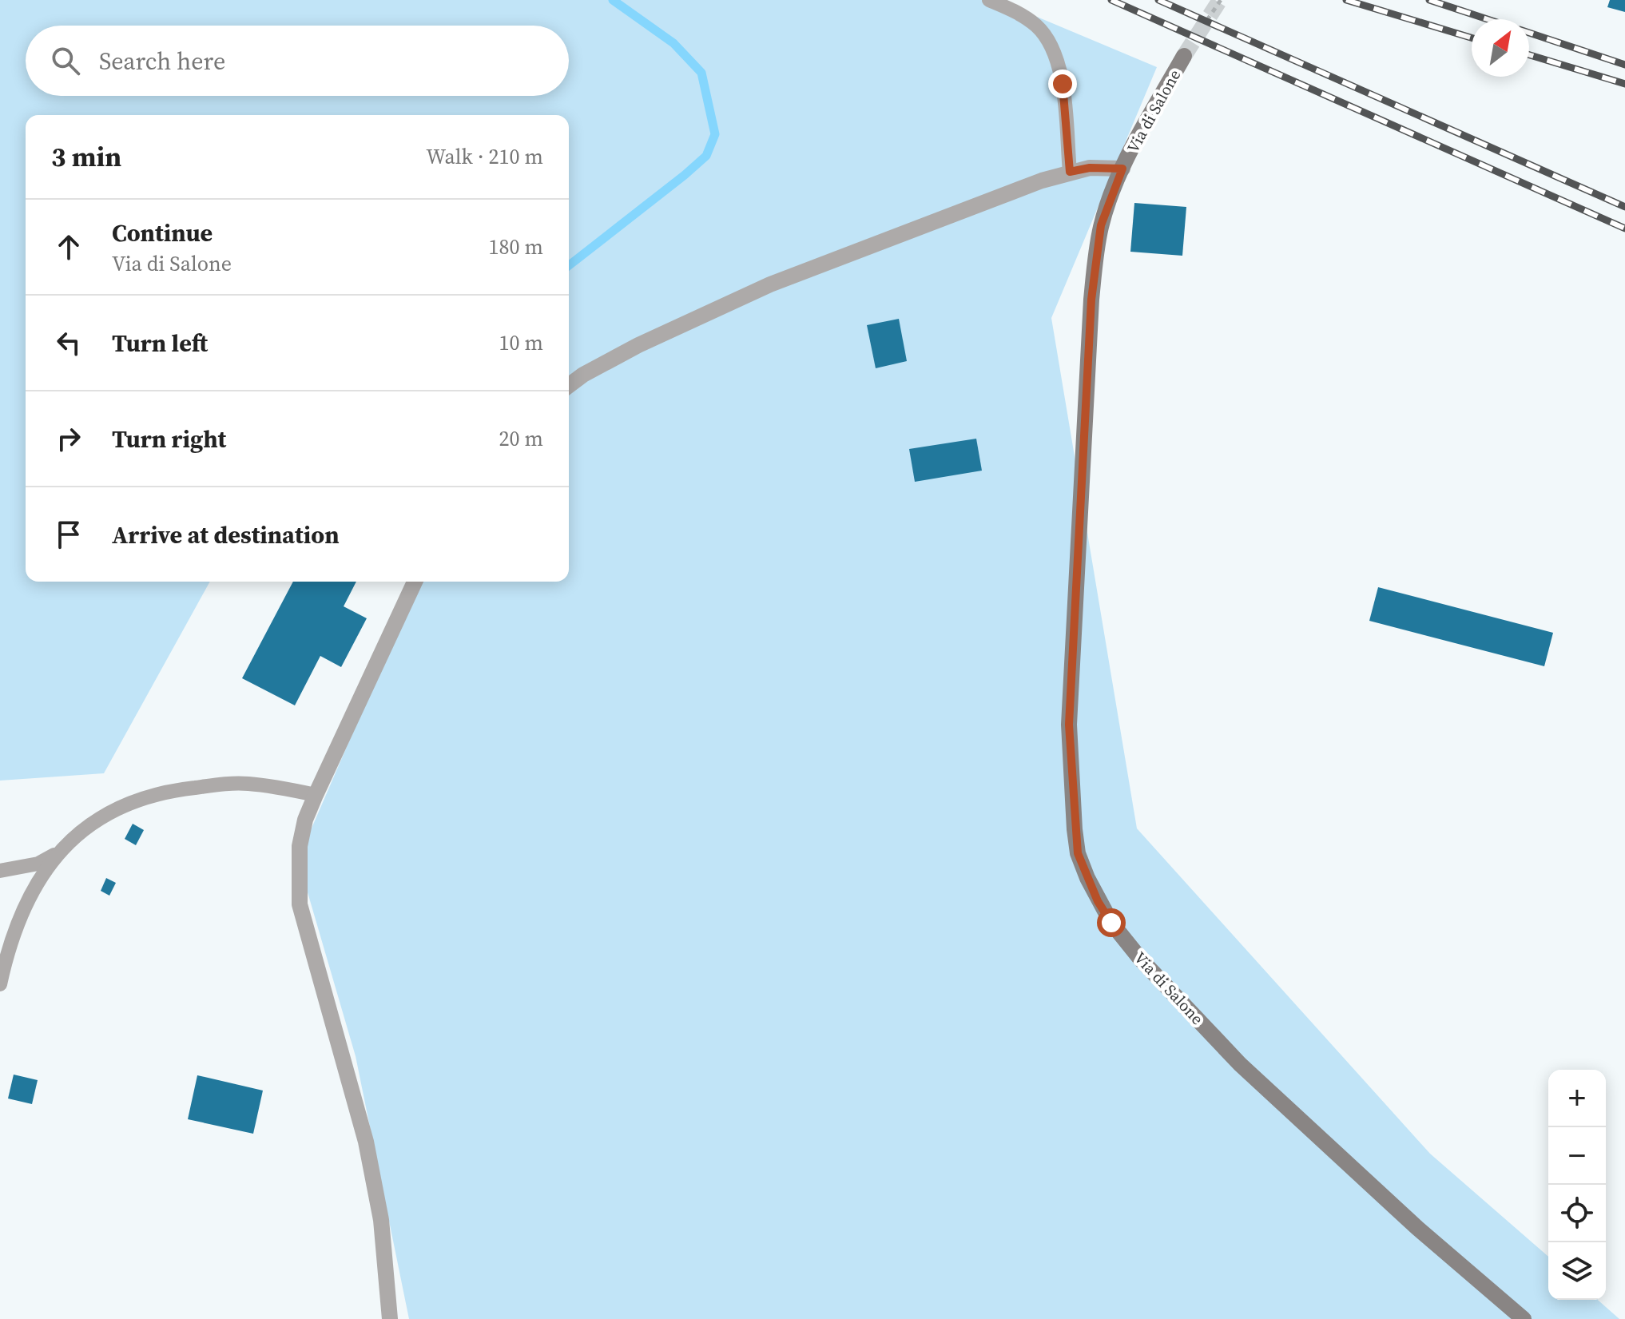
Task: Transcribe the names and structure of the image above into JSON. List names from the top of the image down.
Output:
{
  "streets": {
    "street": ["Via di Salone"]
  },
  "north": "top right",
  "page": {
    "search": "Search here",
    "heading": ["3 min", "Walk · 210 m"],
    "list": [
      ["Continue", "Via di Salone", "180 m"],
      ["Turn left", "10 m"],
      ["Turn right", "20 m"],
      "Arrive at destination"
    ],
    "map_buttons": ["+", "−"]
  }
}
